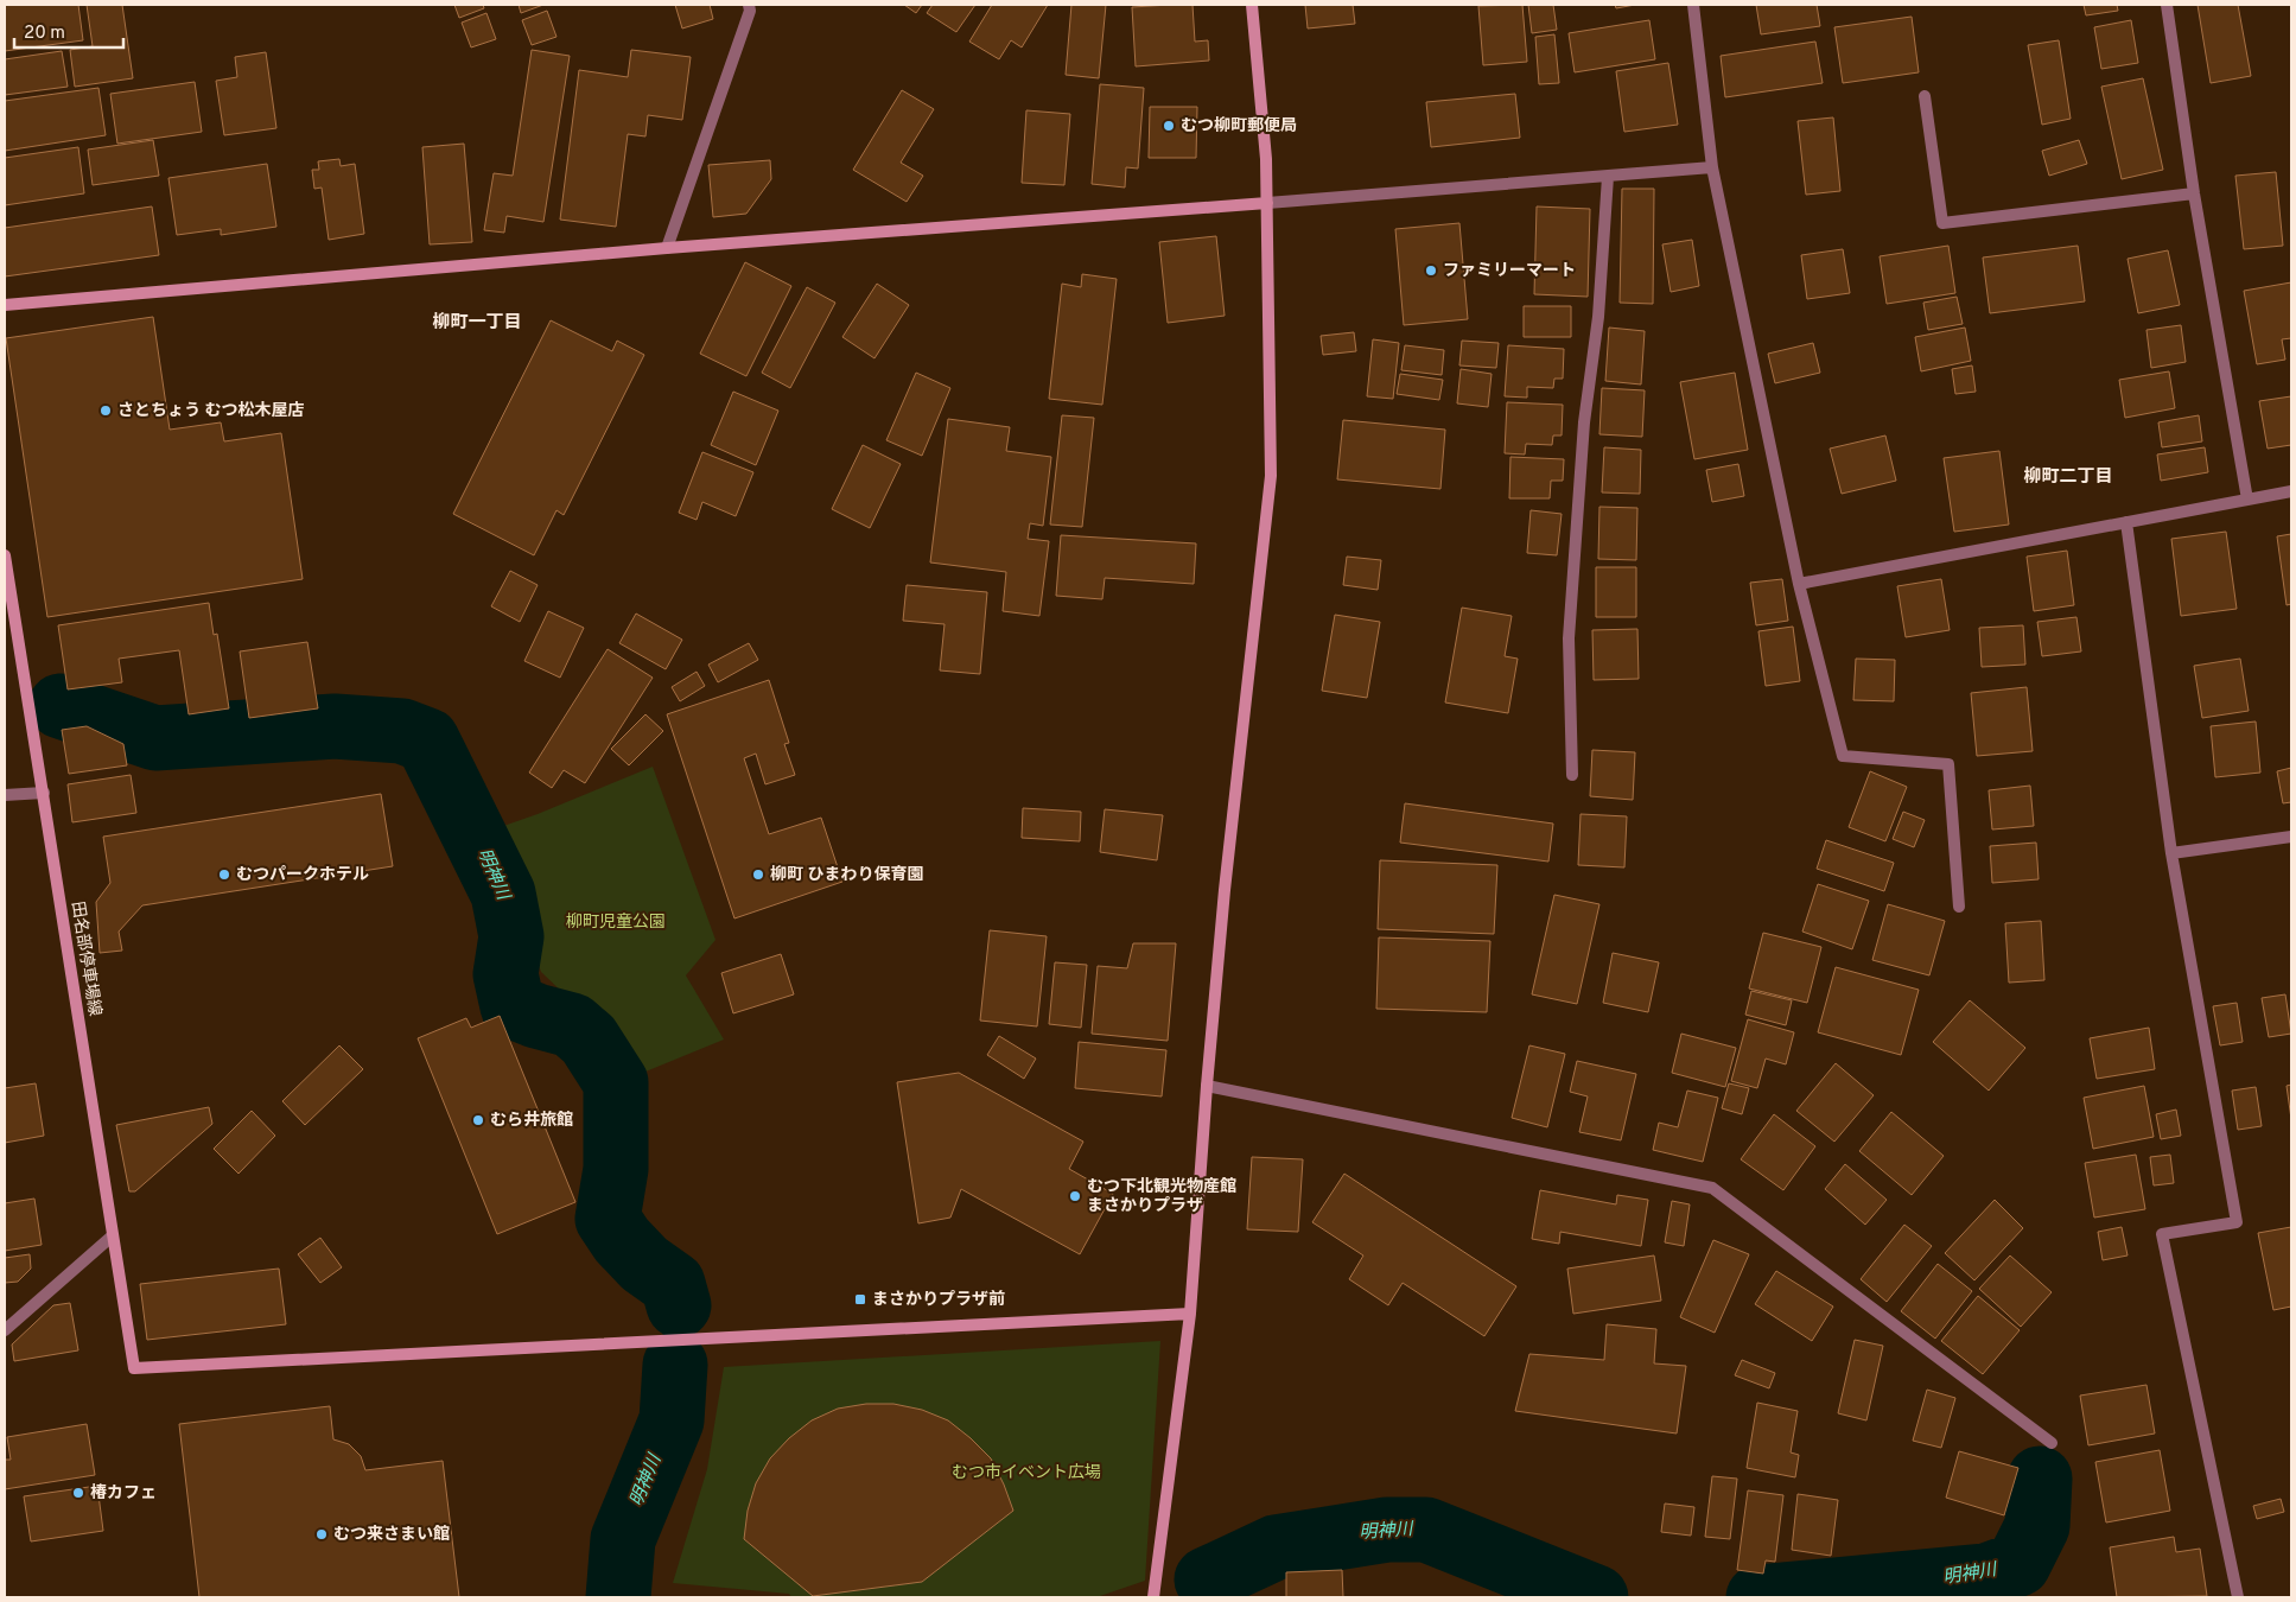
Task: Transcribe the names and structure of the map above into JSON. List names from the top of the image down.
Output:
{
  "streets": {
    "street": ["田名部停車場線"]
  },
  "districts": ["柳町一丁目", "柳町二丁目"],
  "water": ["明神川"],
  "parks": ["柳町児童公園", "むつ市イベント広場"],
  "places": {
    "other": [
      "むつ柳町郵便局",
      "ファミリーマート",
      "さとちょう むつ松木屋店",
      "むつパークホテル",
      "柳町 ひまわり保育園",
      "むら井旅館",
      "むつ下北観光物産館 まさかりプラザ",
      "椿カフェ",
      "むつ来さまい館"
    ],
    "transit": ["まさかりプラザ前"]
  },
  "scale_bar": "20 m"
}
